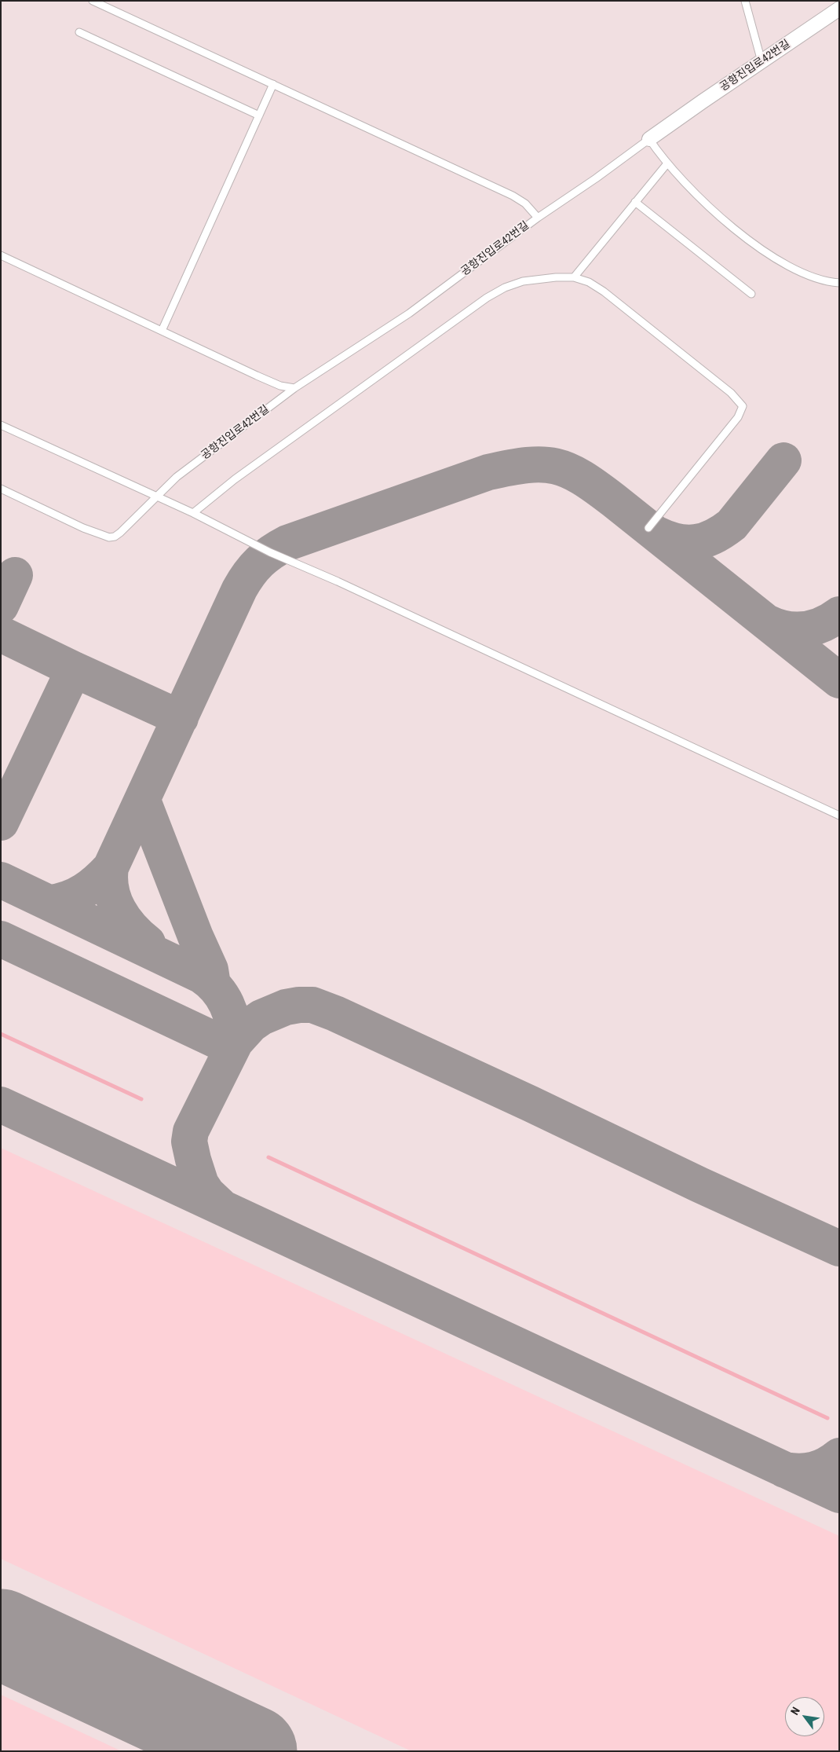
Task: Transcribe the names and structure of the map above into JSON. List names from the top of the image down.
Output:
{
  "streets": {
    "street": ["공항진입로42번길"]
  },
  "north": "top left"
}
